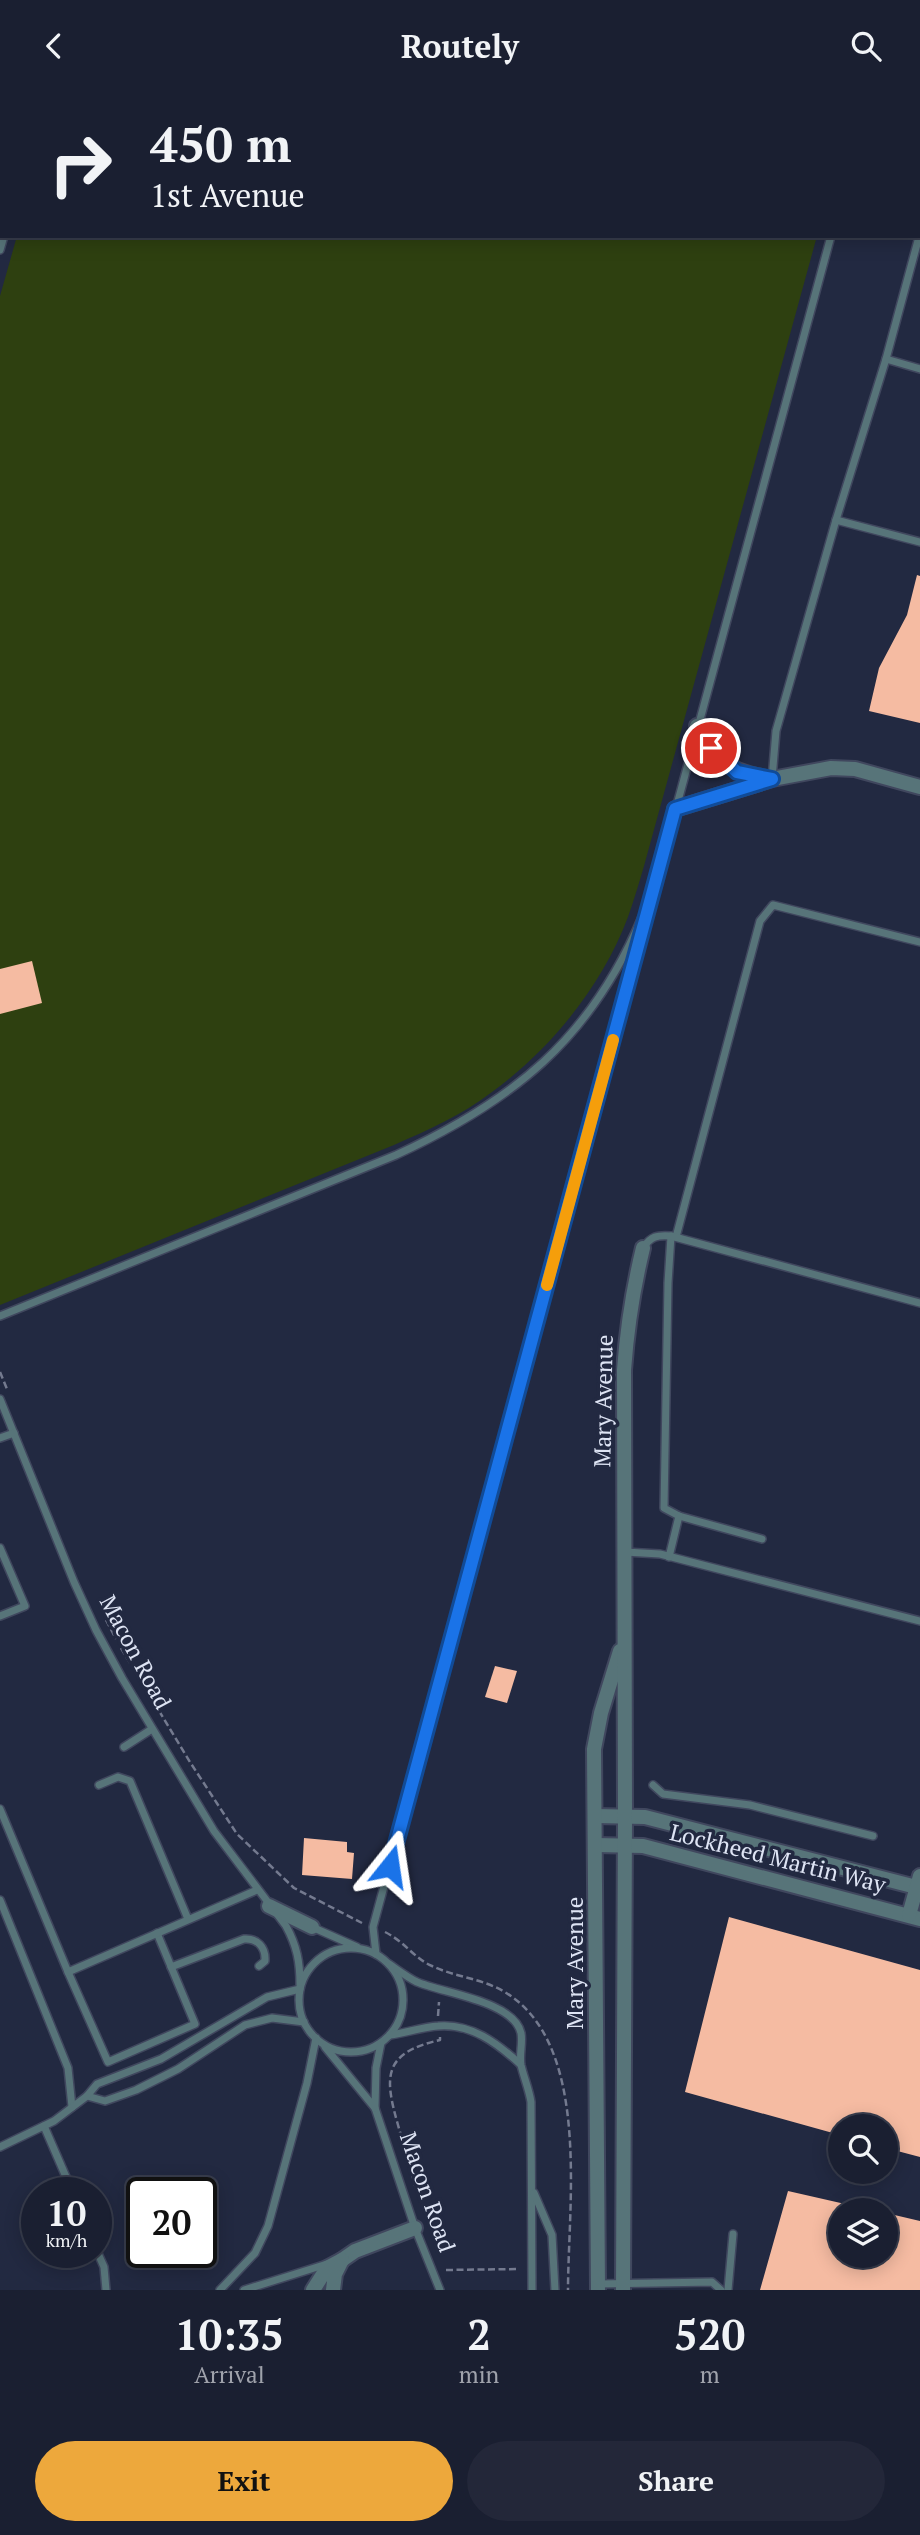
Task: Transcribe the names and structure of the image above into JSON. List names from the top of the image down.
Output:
{
  "streets": {
    "street": ["Mary Avenue", "Macon Road", "Lockheed Martin Way"]
  },
  "crossings": [
    ["Mary Avenue", "Lockheed Martin Way"]
  ],
  "page": {
    "header": "Routely",
    "turn": ["450 m", "1st Avenue"],
    "speed": "10 km/h",
    "limit": "20",
    "eta": [
      "10:35",
      "Arrival",
      "2",
      "min",
      "520",
      "m"
    ],
    "buttons": ["Exit", "Share"]
  }
}
